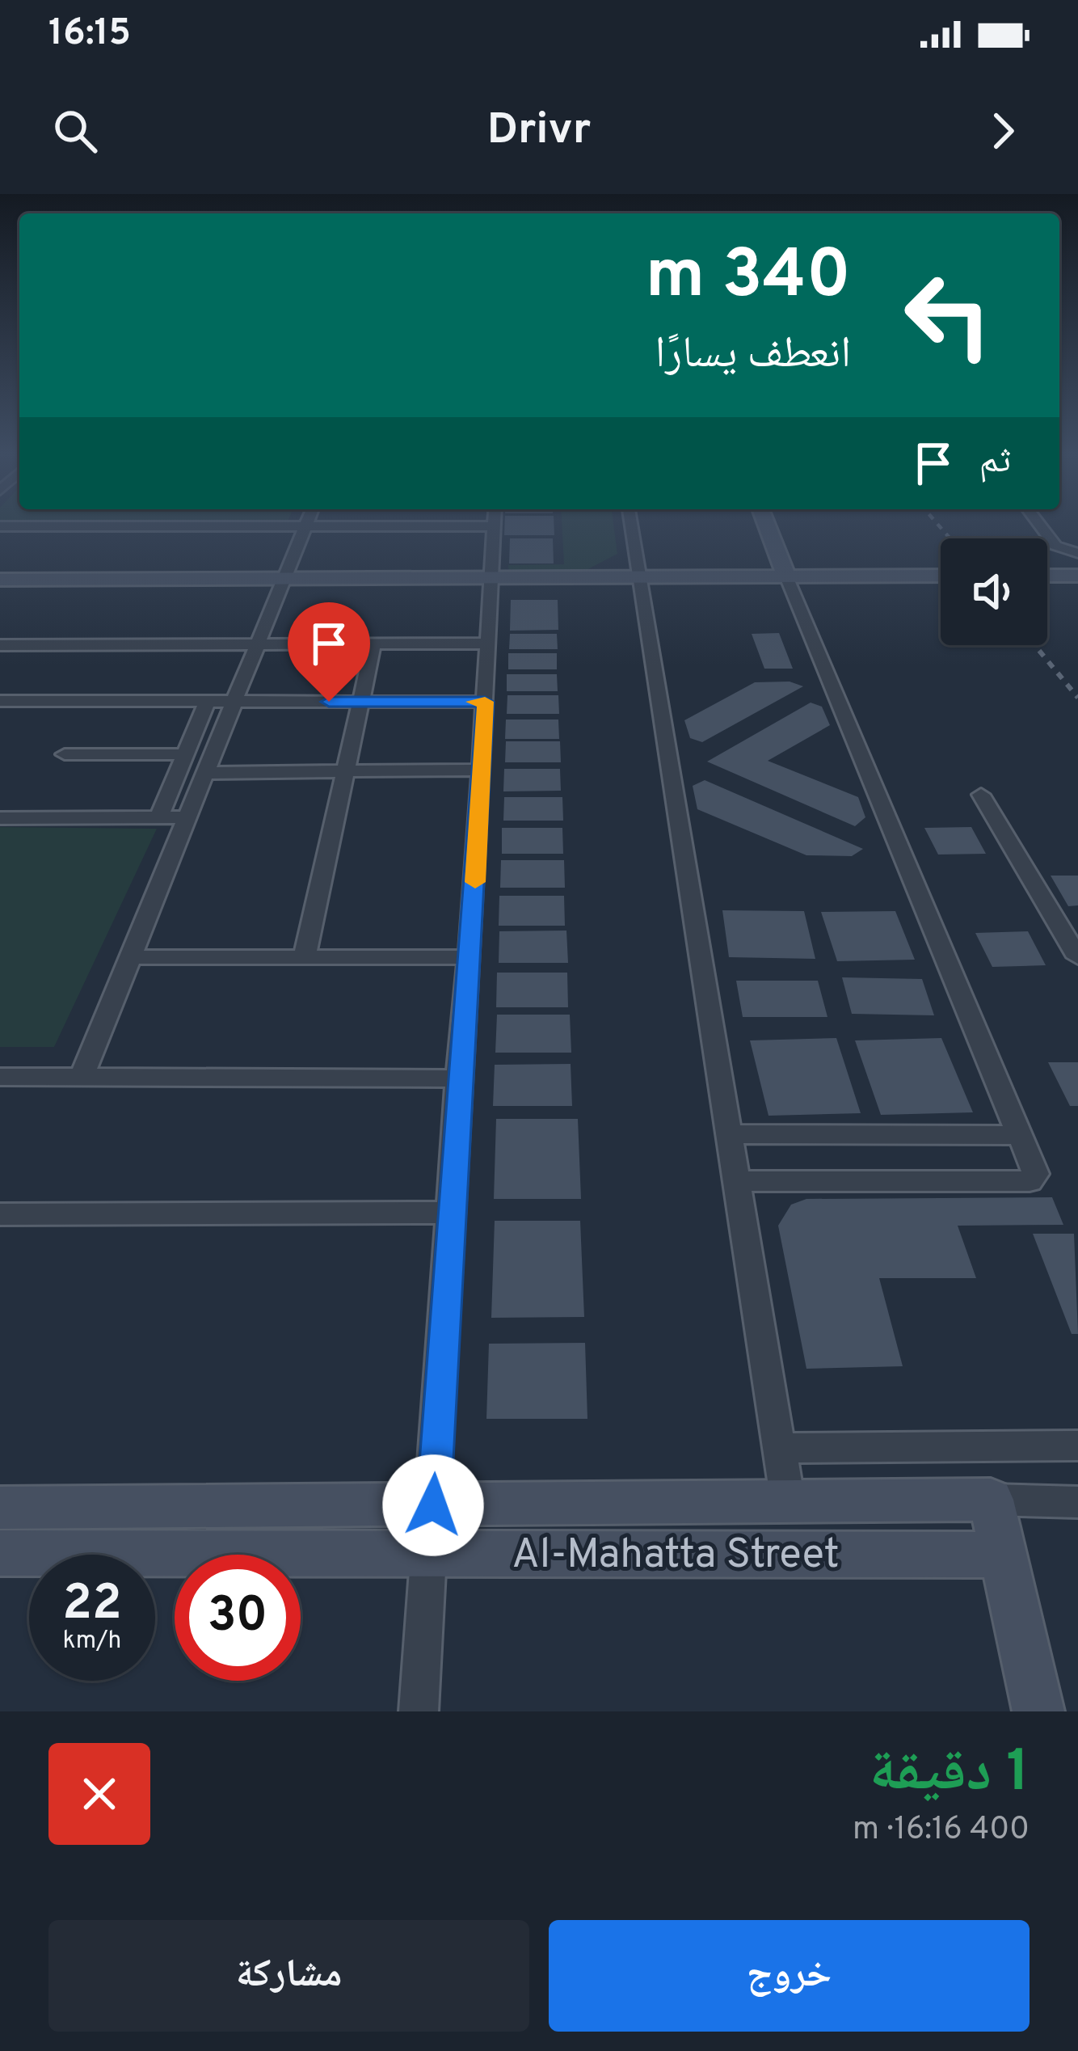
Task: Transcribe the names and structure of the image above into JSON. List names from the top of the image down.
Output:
{
  "streets": {
    "street": ["Al-Mahatta Street"]
  },
  "page": {
    "status": "16:15",
    "header": "Drivr",
    "turn": ["340 m", "انعطف يسارًا"],
    "then": "ثم",
    "speed": "22 km/h",
    "limit": "30",
    "heading": ["1 دقيقة", "400 m · 16:16"],
    "buttons": ["خروج", "مشاركة"]
  }
}
